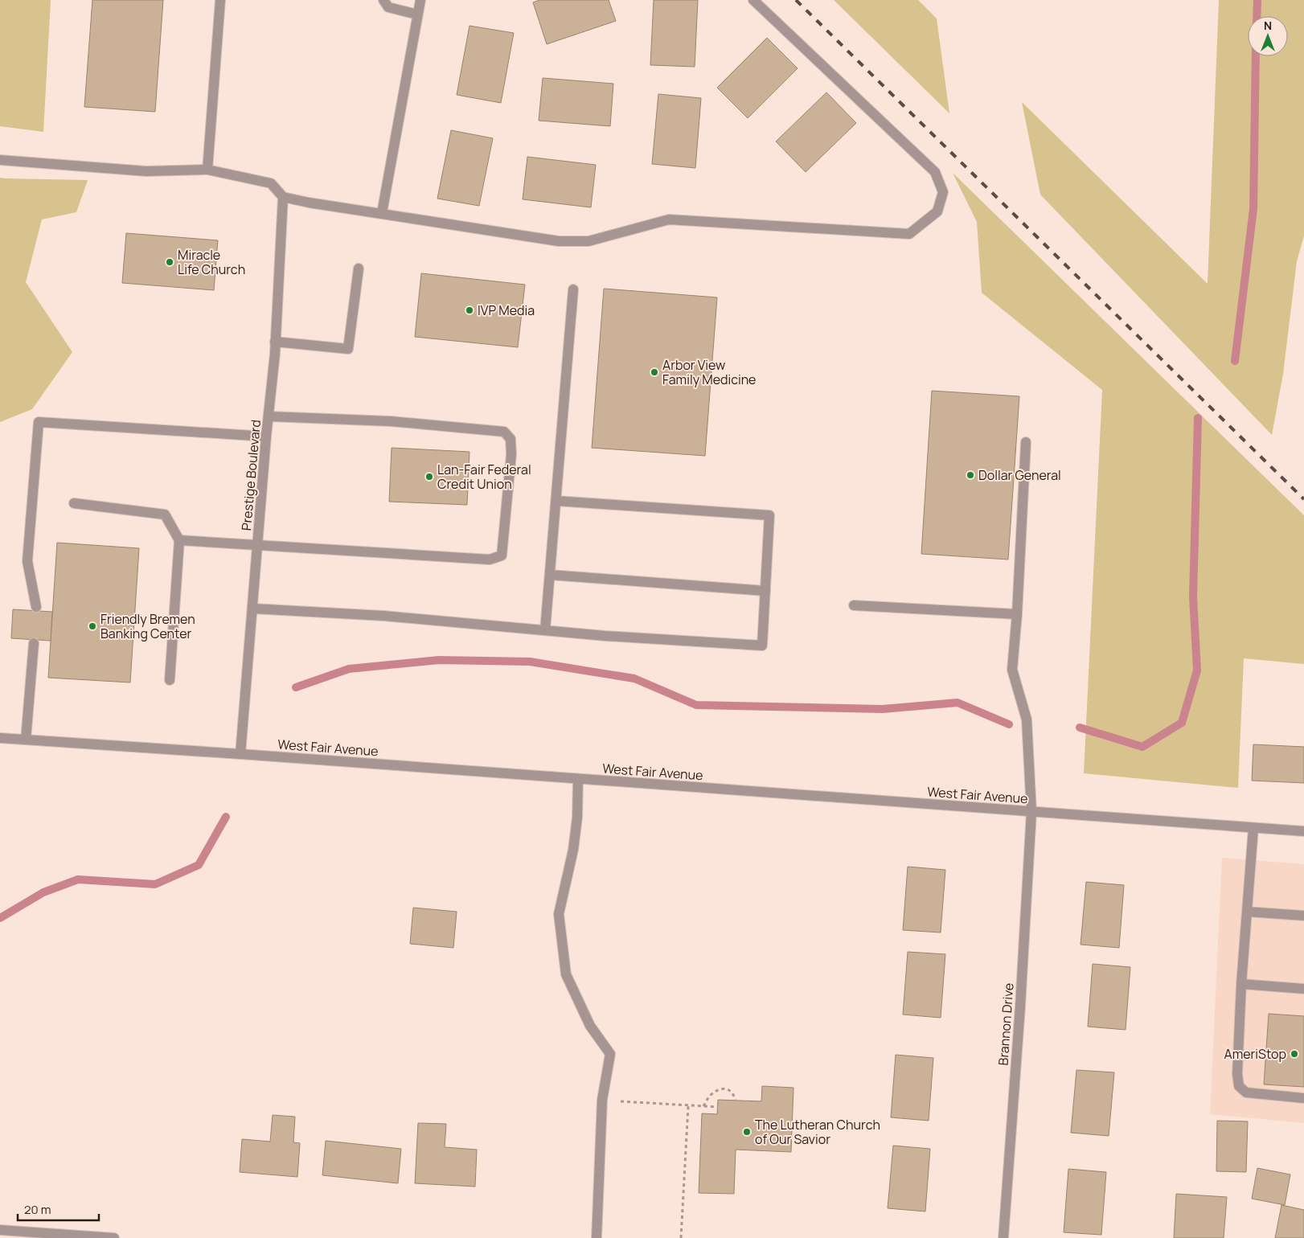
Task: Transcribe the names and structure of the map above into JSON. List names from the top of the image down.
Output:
{
  "streets": {
    "street": ["Prestige Boulevard", "West Fair Avenue", "Brannon Drive"]
  },
  "crossings": [
    ["Prestige Boulevard", "West Fair Avenue"],
    ["West Fair Avenue", "Brannon Drive"]
  ],
  "places": [
    "Miracle Life Church",
    "IVP Media",
    "Arbor View Family Medicine",
    "Dollar General",
    "Lan-Fair Federal Credit Union",
    "Friendly Bremen Banking Center",
    "AmeriStop",
    "The Lutheran Church of Our Savior"
  ],
  "scale_bar": "20 m",
  "north": "top"
}
